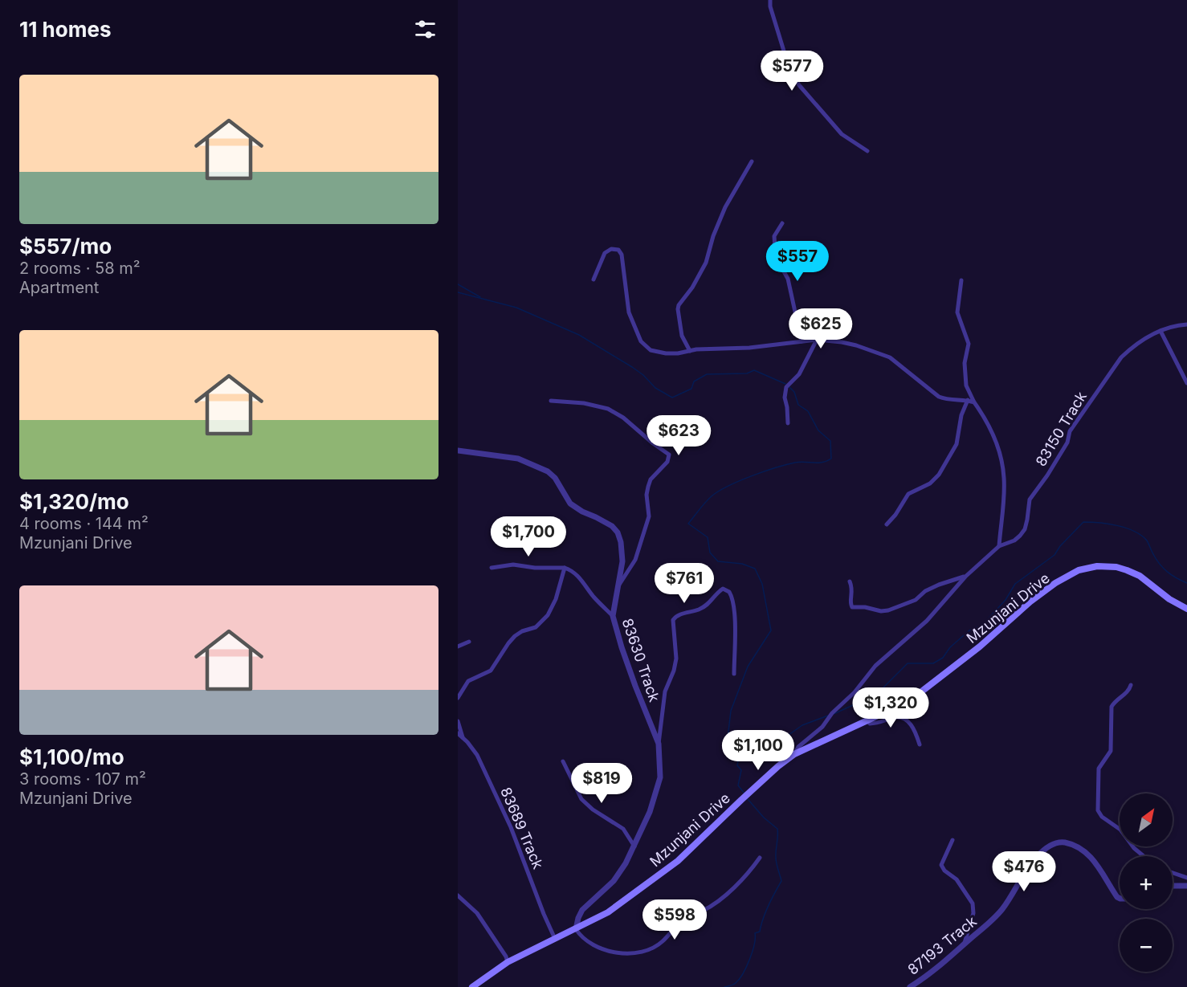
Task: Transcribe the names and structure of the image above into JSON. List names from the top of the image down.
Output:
{
  "streets": {
    "main road": ["Mzunjani Drive"],
    "street": [
      "83150 Track",
      "83630 Track",
      "83689 Track",
      "87193 Track"
    ]
  },
  "crossings": [
    ["83150 Track", "Mzunjani Drive"],
    ["Mzunjani Drive", "83630 Track"],
    ["Mzunjani Drive", "83689 Track"]
  ],
  "north": "top right",
  "page": {
    "heading": "11 homes",
    "price": [
      "$577",
      "$557",
      "$625",
      "$623",
      "$1,700",
      "$761",
      "$1,320",
      "$1,100",
      "$819",
      "$476",
      "$598"
    ],
    "list": [
      {
        "name": "$557/mo",
        "note": "2 rooms · 58 m² · Apartment"
      },
      {
        "name": "$1,320/mo",
        "note": "4 rooms · 144 m² · Mzunjani Drive"
      },
      {
        "name": "$1,100/mo",
        "note": "3 rooms · 107 m² · Mzunjani Drive"
      }
    ],
    "map_buttons": ["+", "−"]
  }
}
